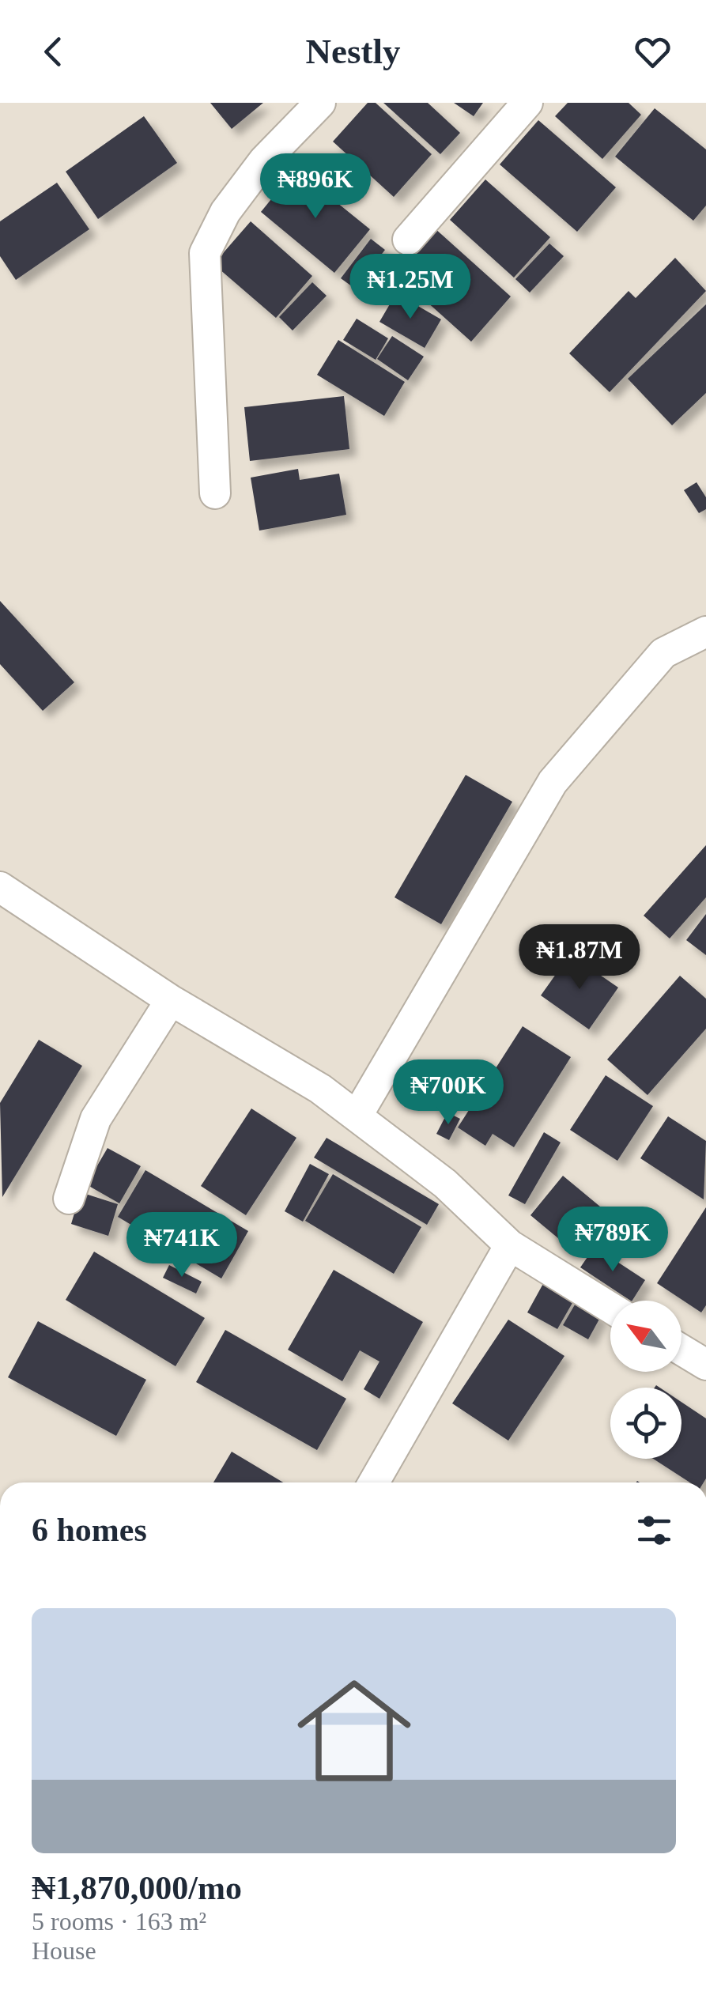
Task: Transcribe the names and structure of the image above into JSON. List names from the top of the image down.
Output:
{
  "north": "top left",
  "page": {
    "header": "Nestly",
    "price": [
      "₦896K",
      "₦1.25M",
      "₦1.87M",
      "₦700K",
      "₦789K",
      "₦741K"
    ],
    "heading": "6 homes",
    "list": [
      {
        "name": "₦1,870,000/mo",
        "note": "5 rooms · 163 m² · House"
      }
    ]
  }
}
